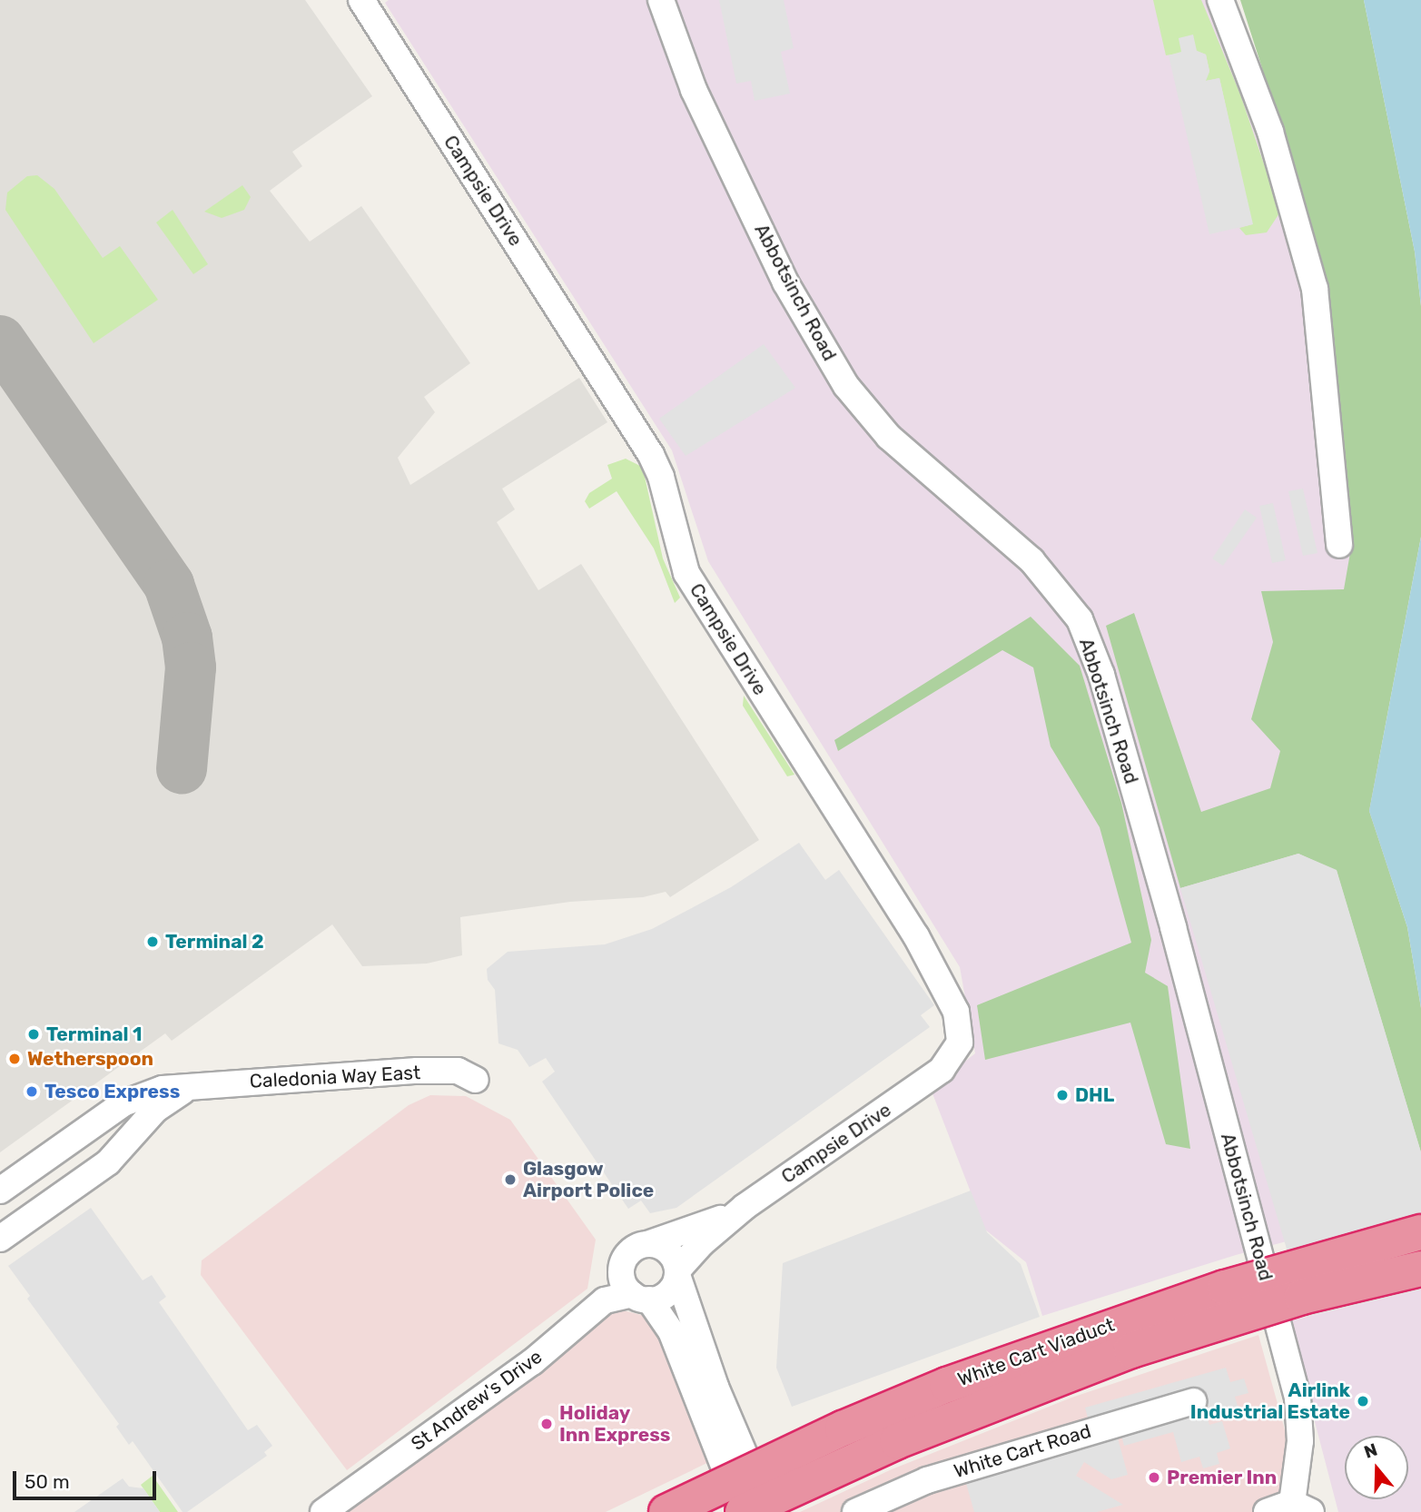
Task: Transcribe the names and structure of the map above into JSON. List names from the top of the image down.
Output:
{
  "streets": {
    "highway": ["White Cart Viaduct"],
    "street": [
      "Campsie Drive",
      "Abbotsinch Road",
      "Caledonia Way East",
      "St Andrew's Drive",
      "White Cart Road"
    ]
  },
  "crossings": [
    ["Campsie Drive", "St Andrew's Drive"]
  ],
  "places": [
    "Terminal 2",
    "Terminal 1",
    "Wetherspoon",
    "Tesco Express",
    "DHL",
    "Glasgow Airport Police",
    "Airlink Industrial Estate",
    "Holiday Inn Express",
    "Premier Inn"
  ],
  "scale_bar": "50 m",
  "north": "top"
}
